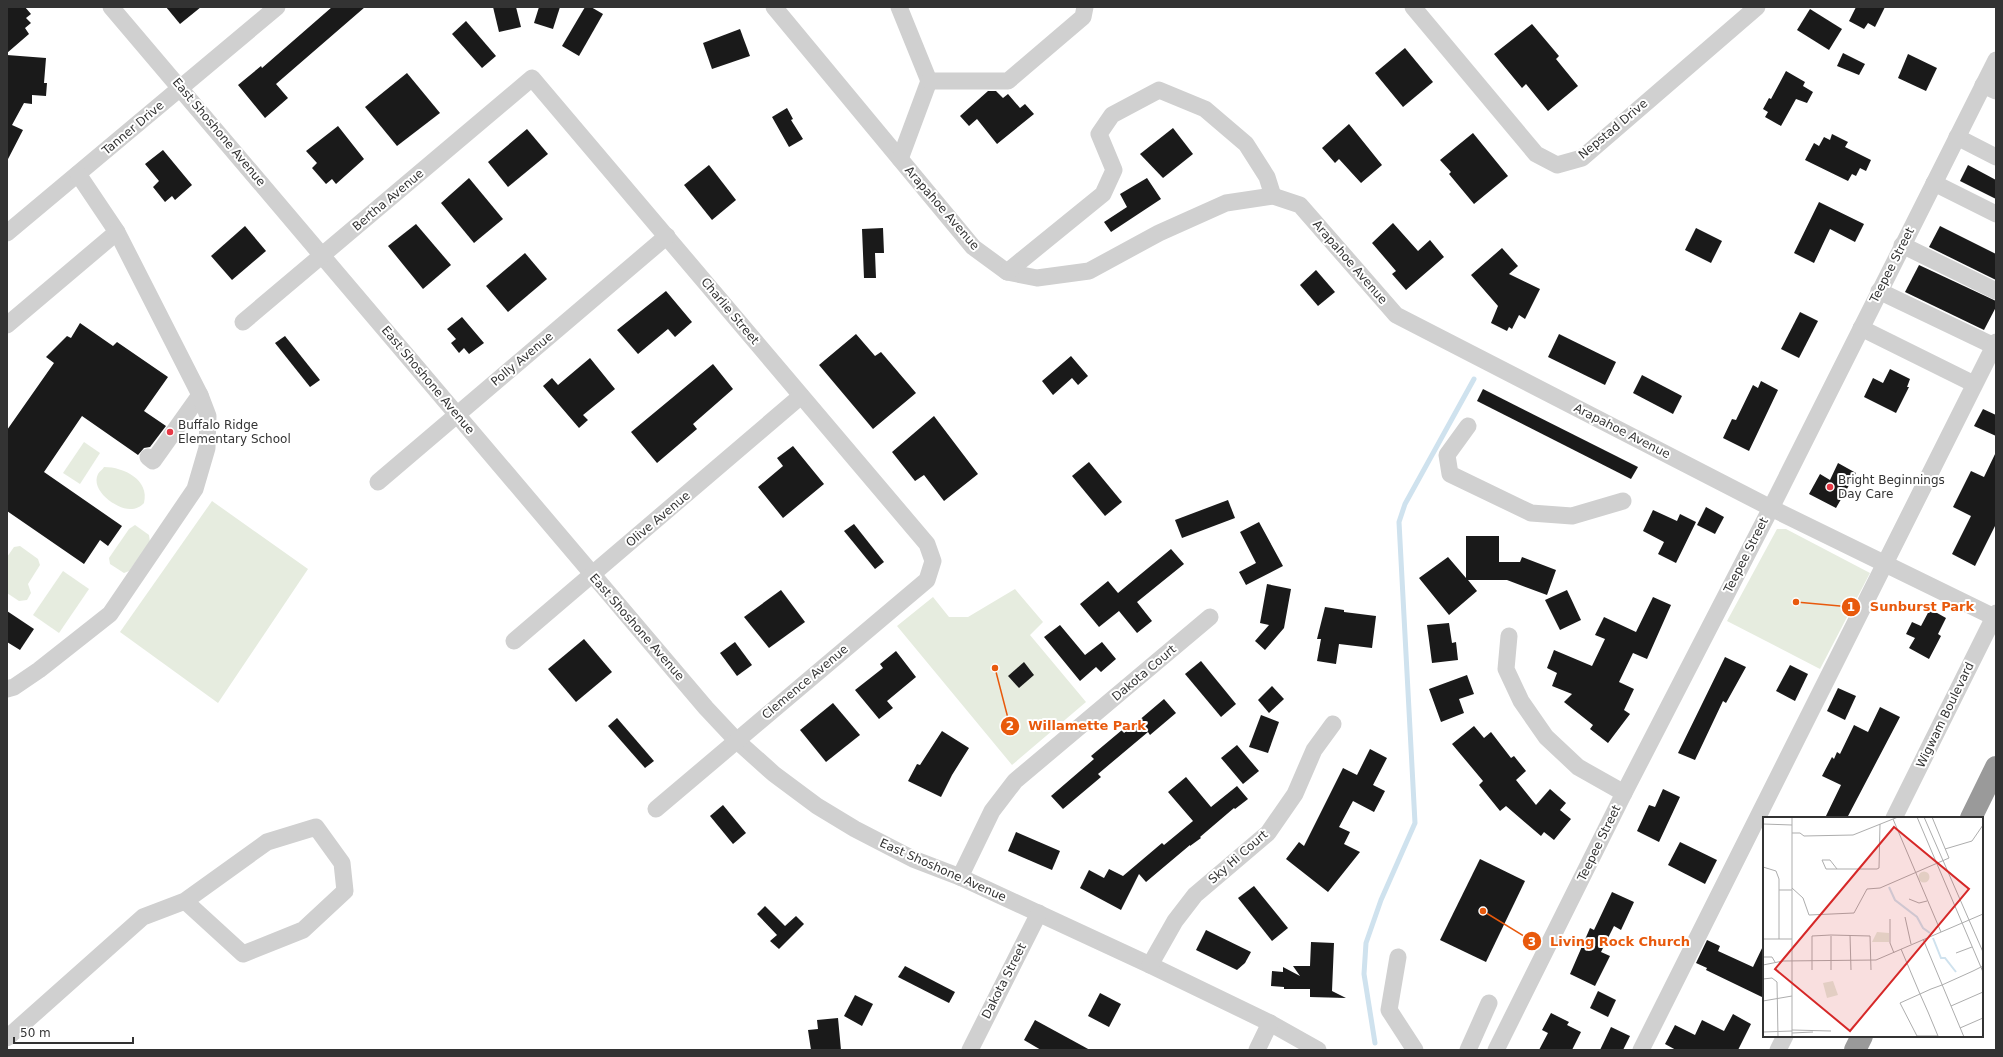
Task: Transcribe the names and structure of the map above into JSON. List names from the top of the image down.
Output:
{
  "streets": {
    "street": [
      "Tanner Drive",
      "Nepstad Drive",
      "East Shoshone Avenue",
      "Bertha Avenue",
      "Arapahoe Avenue",
      "Teepee Street",
      "Charlie Street",
      "Polly Avenue",
      "Olive Avenue",
      "Dakota Court",
      "Clemence Avenue",
      "Wigwam Boulevard",
      "Sky Hi Court",
      "Dakota Street"
    ]
  },
  "crossings": [
    ["Tanner Drive", "East Shoshone Avenue"],
    ["East Shoshone Avenue", "Bertha Avenue"],
    ["East Shoshone Avenue", "Polly Avenue"],
    ["East Shoshone Avenue", "Olive Avenue"],
    ["East Shoshone Avenue", "Dakota Court"],
    ["East Shoshone Avenue", "Clemence Avenue"],
    ["East Shoshone Avenue", "Sky Hi Court"],
    ["East Shoshone Avenue", "Dakota Street"],
    ["Bertha Avenue", "Charlie Street"],
    ["Arapahoe Avenue", "Teepee Street"],
    ["Arapahoe Avenue", "Wigwam Boulevard"],
    ["Charlie Street", "Polly Avenue"],
    ["Charlie Street", "Olive Avenue"],
    ["Charlie Street", "Clemence Avenue"]
  ],
  "places": [
    "Buffalo Ridge Elementary School",
    "Bright Beginnings Day Care",
    "Sunburst Park",
    "Willamette Park",
    "Living Rock Church"
  ],
  "scale_bar": "50 m"
}
